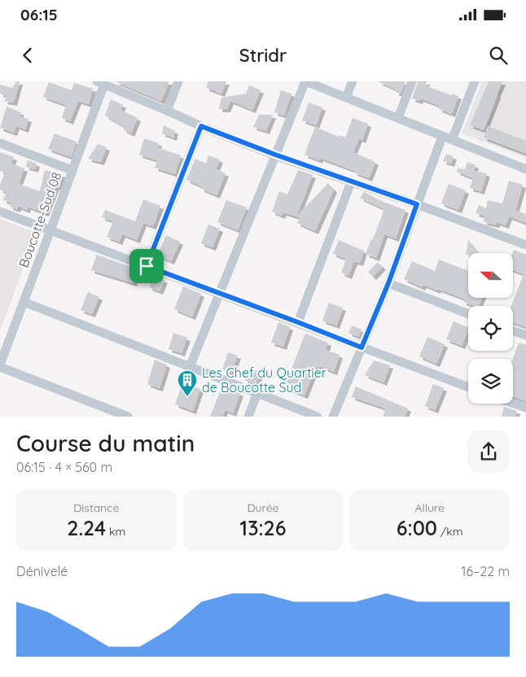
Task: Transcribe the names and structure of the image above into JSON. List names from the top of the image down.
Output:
{
  "streets": {
    "street": ["Boucotte-Sud 08"]
  },
  "places": {
    "building": ["Les Chef du Quartier de Boucotte Sud"]
  },
  "north": "left",
  "page": {
    "status": "06:15",
    "header": "Stridr",
    "heading": ["Course du matin", "06:15 · 4 × 560 m"],
    "stats": [
      ["Distance", "2.24 km"],
      ["Durée", "13:26"],
      ["Allure", "6:00 /km"]
    ],
    "chart": ["Dénivelé", "16–22 m"]
  }
}
